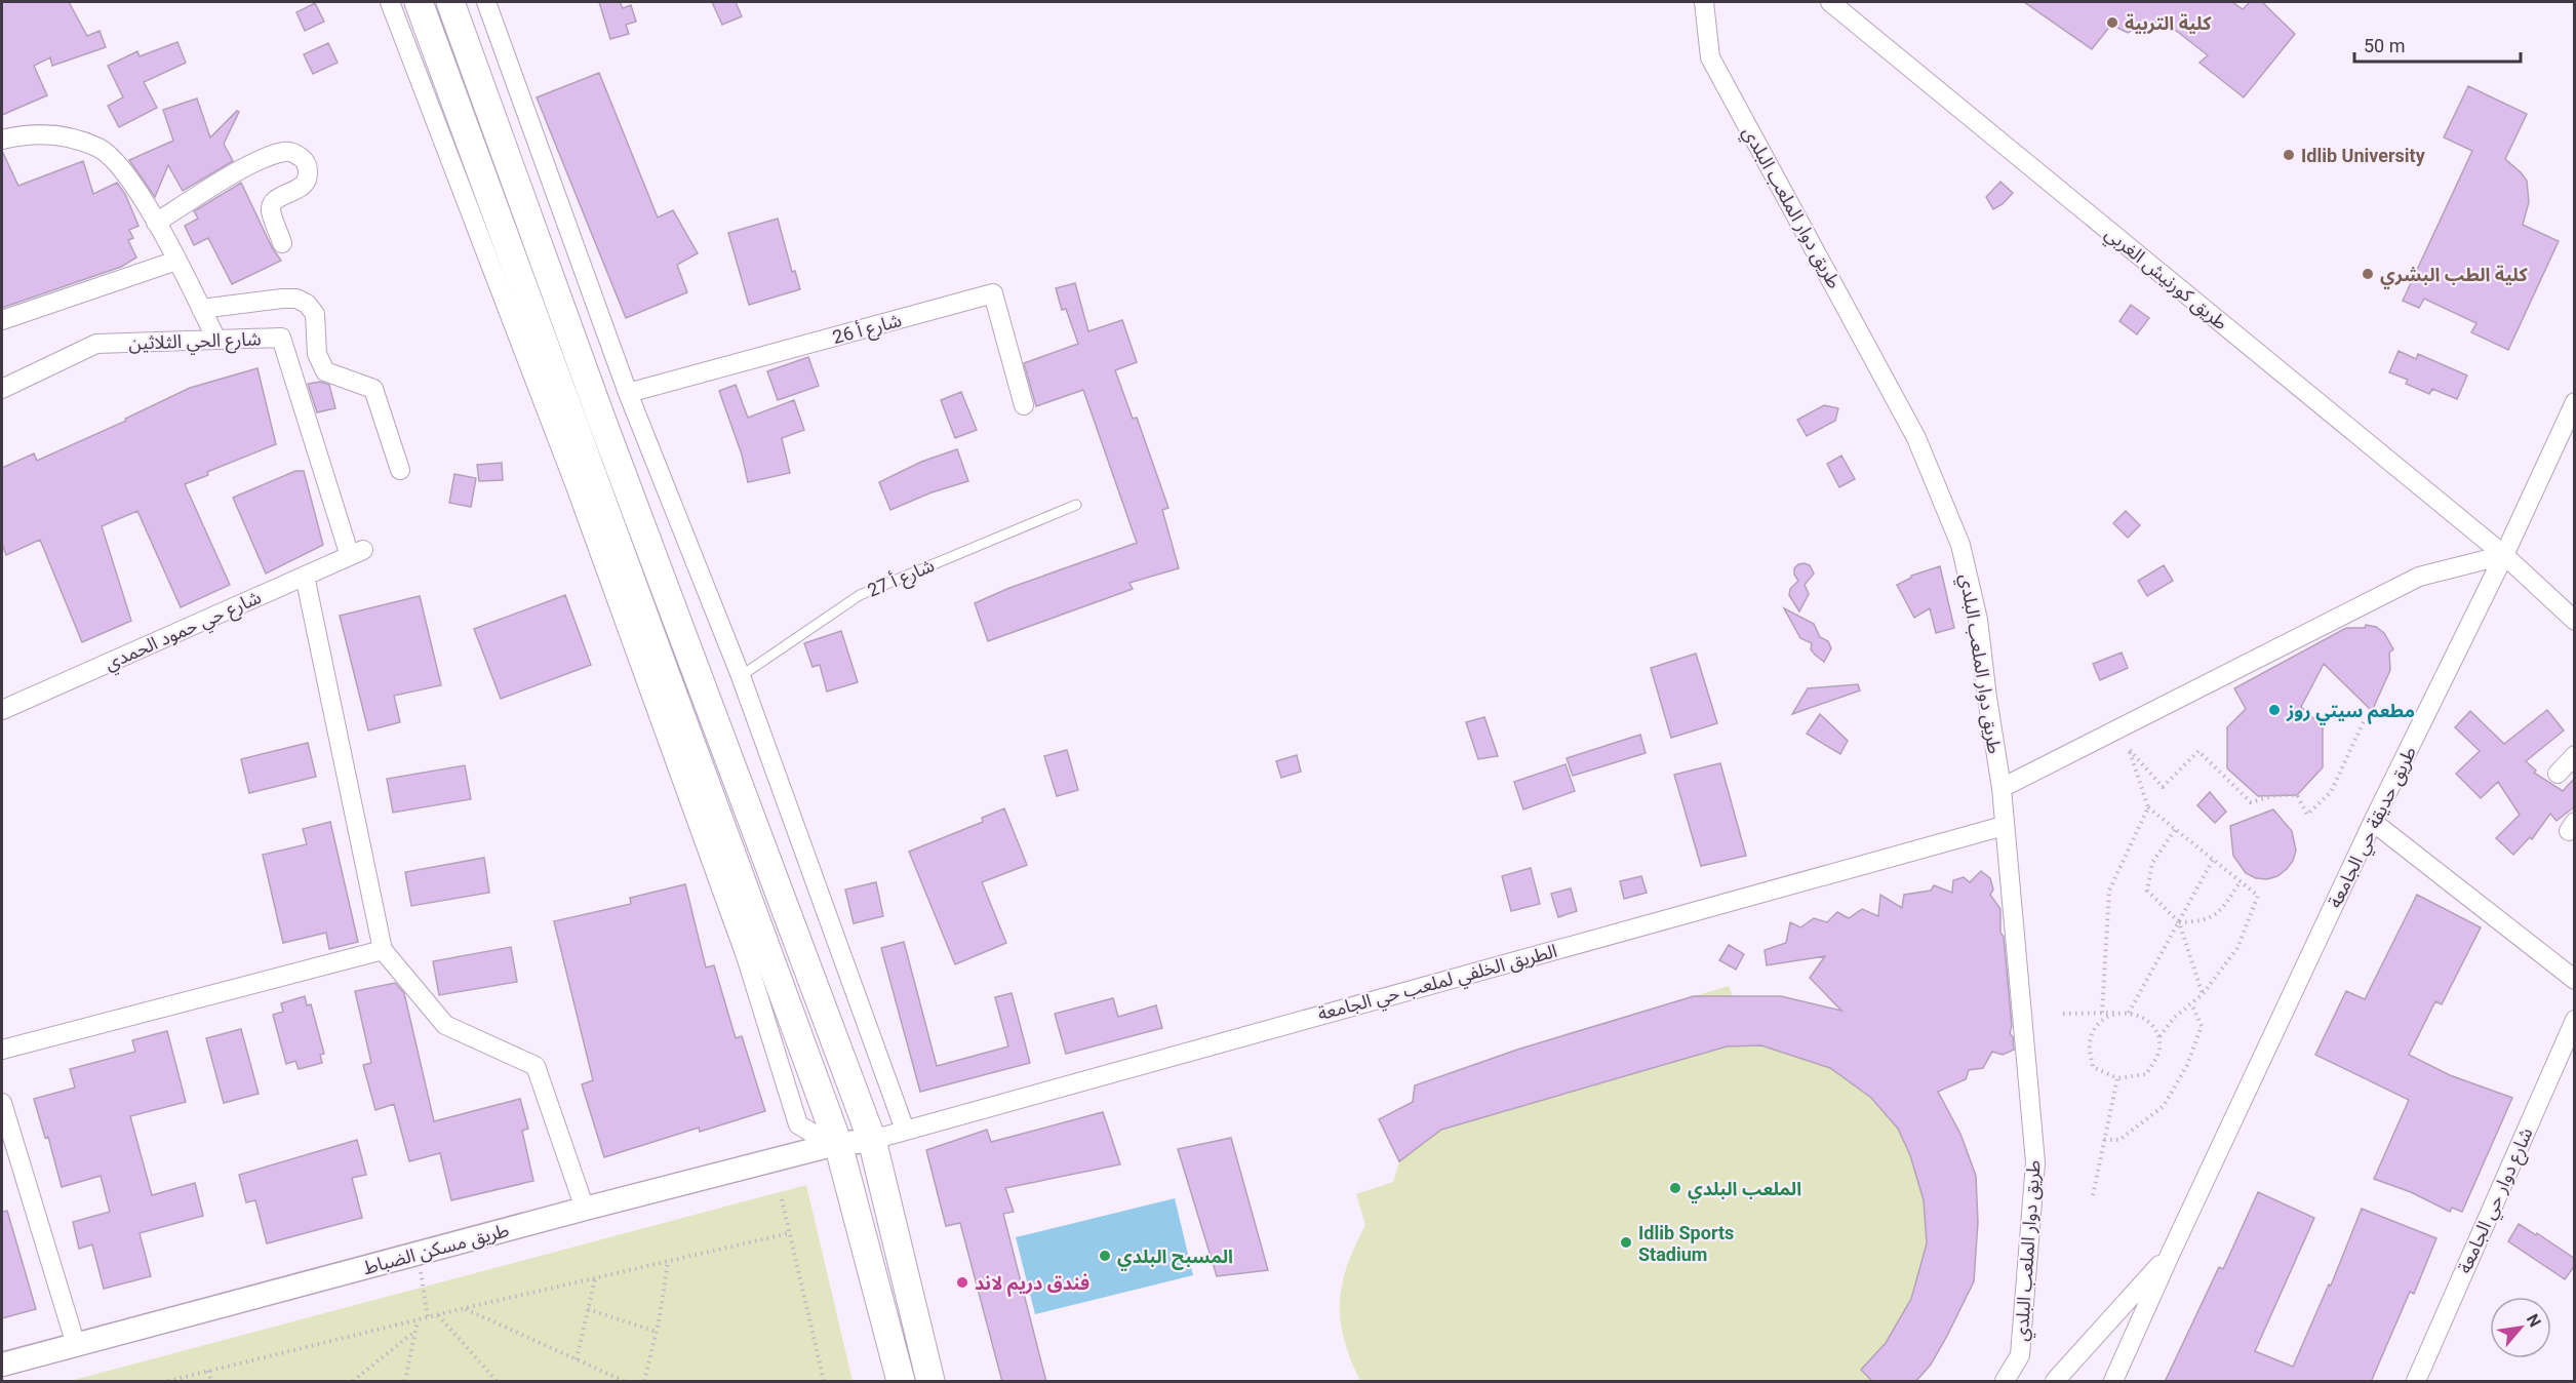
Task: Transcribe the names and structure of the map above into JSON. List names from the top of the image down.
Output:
{
  "streets": {
    "street": [
      "طريق دوار الملعب البلدي",
      "طريق كورنيش الغربي",
      "شارع أ 26",
      "شارع الحي الثلاثين",
      "شارع حي حمود الحمدي",
      "طريق حديقة حي الجامعة",
      "الطريق الخلفي لملعب حي الجامعة",
      "شارع دوار حي الجامعة",
      "طريق مسكن الضباط"
    ],
    "lane": ["شارع أ 27"]
  },
  "crossings": [
    ["طريق دوار الملعب البلدي", "الطريق الخلفي لملعب حي الجامعة"],
    ["طريق كورنيش الغربي", "طريق حديقة حي الجامعة"],
    ["شارع الحي الثلاثين", "شارع حي حمود الحمدي"],
    ["الطريق الخلفي لملعب حي الجامعة", "طريق مسكن الضباط"]
  ],
  "places": [
    "كلية التربية",
    "Idlib University",
    "كلية الطب البشري",
    "مطعم سيتي روز",
    "الملعب البلدي",
    "Idlib Sports Stadium",
    "المسبح البلدي",
    "فندق دريم لاند"
  ],
  "scale_bar": "50 m",
  "north": "top right"
}
